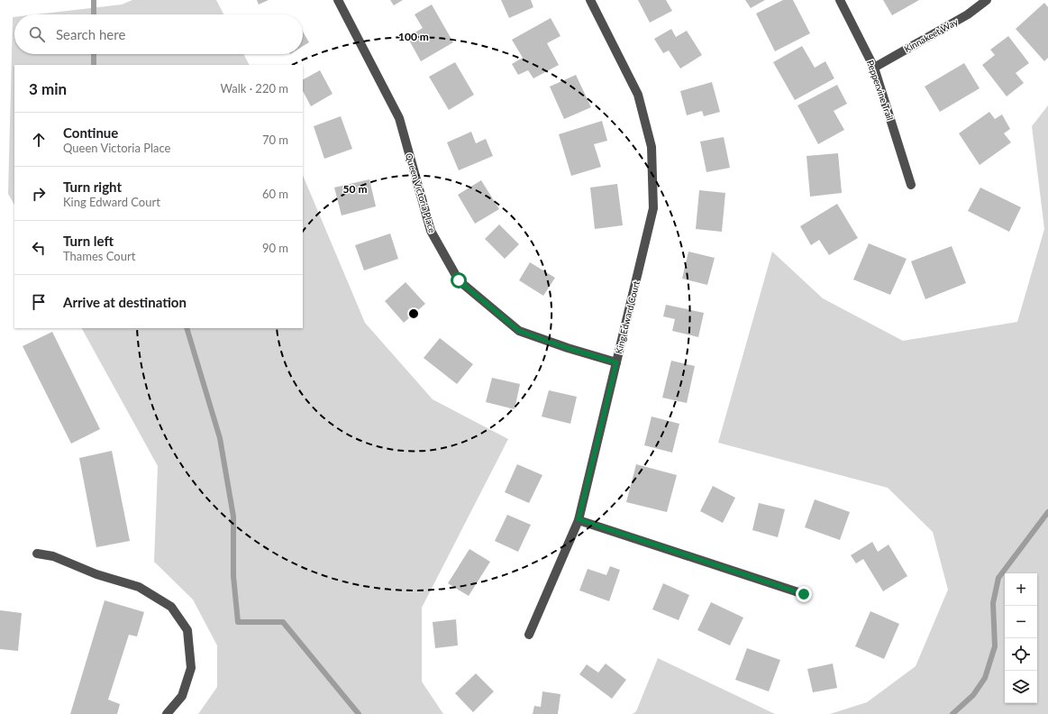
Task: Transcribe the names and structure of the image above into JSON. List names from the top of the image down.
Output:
{
  "streets": {
    "street": [
      "Kinnakeet Way",
      "Peppervine Trail",
      "Queen Victoria Place",
      "King Edward Court"
    ]
  },
  "crossings": [
    ["Kinnakeet Way", "Peppervine Trail"],
    ["Queen Victoria Place", "King Edward Court"]
  ],
  "page": {
    "search": "Search here",
    "heading": ["3 min", "Walk · 220 m"],
    "list": [
      ["Continue", "Queen Victoria Place", "70 m"],
      ["Turn right", "King Edward Court", "60 m"],
      ["Turn left", "Thames Court", "90 m"],
      "Arrive at destination"
    ],
    "map_buttons": ["+", "−"]
  },
  "rings": ["100 m", "50 m"]
}
